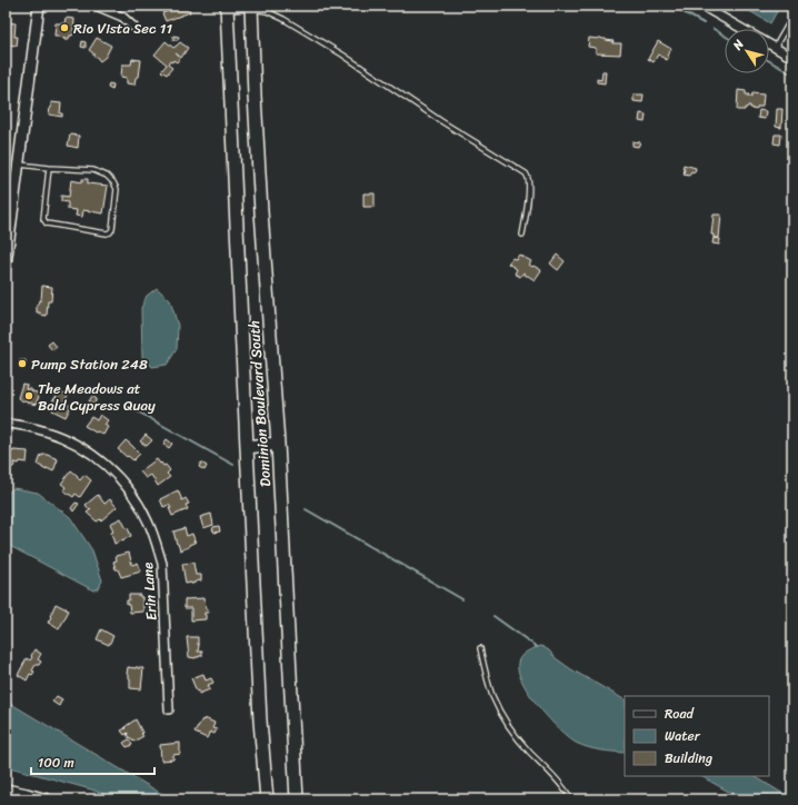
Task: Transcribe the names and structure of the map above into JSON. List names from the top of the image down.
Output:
{
  "streets": {
    "highway": ["Dominion Boulevard South"],
    "street": ["Erin Lane"]
  },
  "places": ["Rio Vista Sec 11", "Pump Station 248", "The Meadows at Bald Cypress Quay"],
  "legend": ["Road", "Water", "Building"],
  "scale_bar": "100 m",
  "north": "top left"
}
